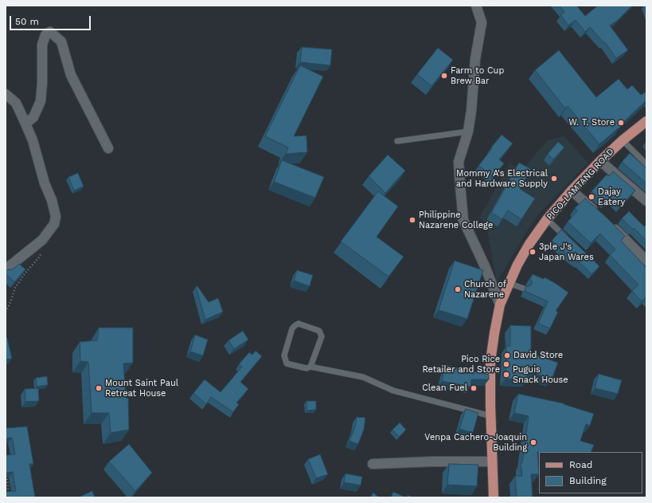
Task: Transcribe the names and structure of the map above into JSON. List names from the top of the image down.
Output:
{
  "streets": {
    "main road": ["PICO-LAMTANG ROAD"]
  },
  "places": [
    "Farm to Cup Brew Bar",
    "W. T. Store",
    "Mommy A's Electrical and Hardware Supply",
    "Dajay Eatery",
    "Philippine Nazarene College",
    "3ple J's Japan Wares",
    "Church of Nazarene",
    "David Store",
    "Pico Rice Retailer and Store",
    "Puguis Snack House",
    "Mount Saint Paul Retreat House",
    "Clean Fuel",
    "Venpa Cachero-Joaquin Building"
  ],
  "legend": ["Road", "Building"],
  "scale_bar": "50 m"
}
